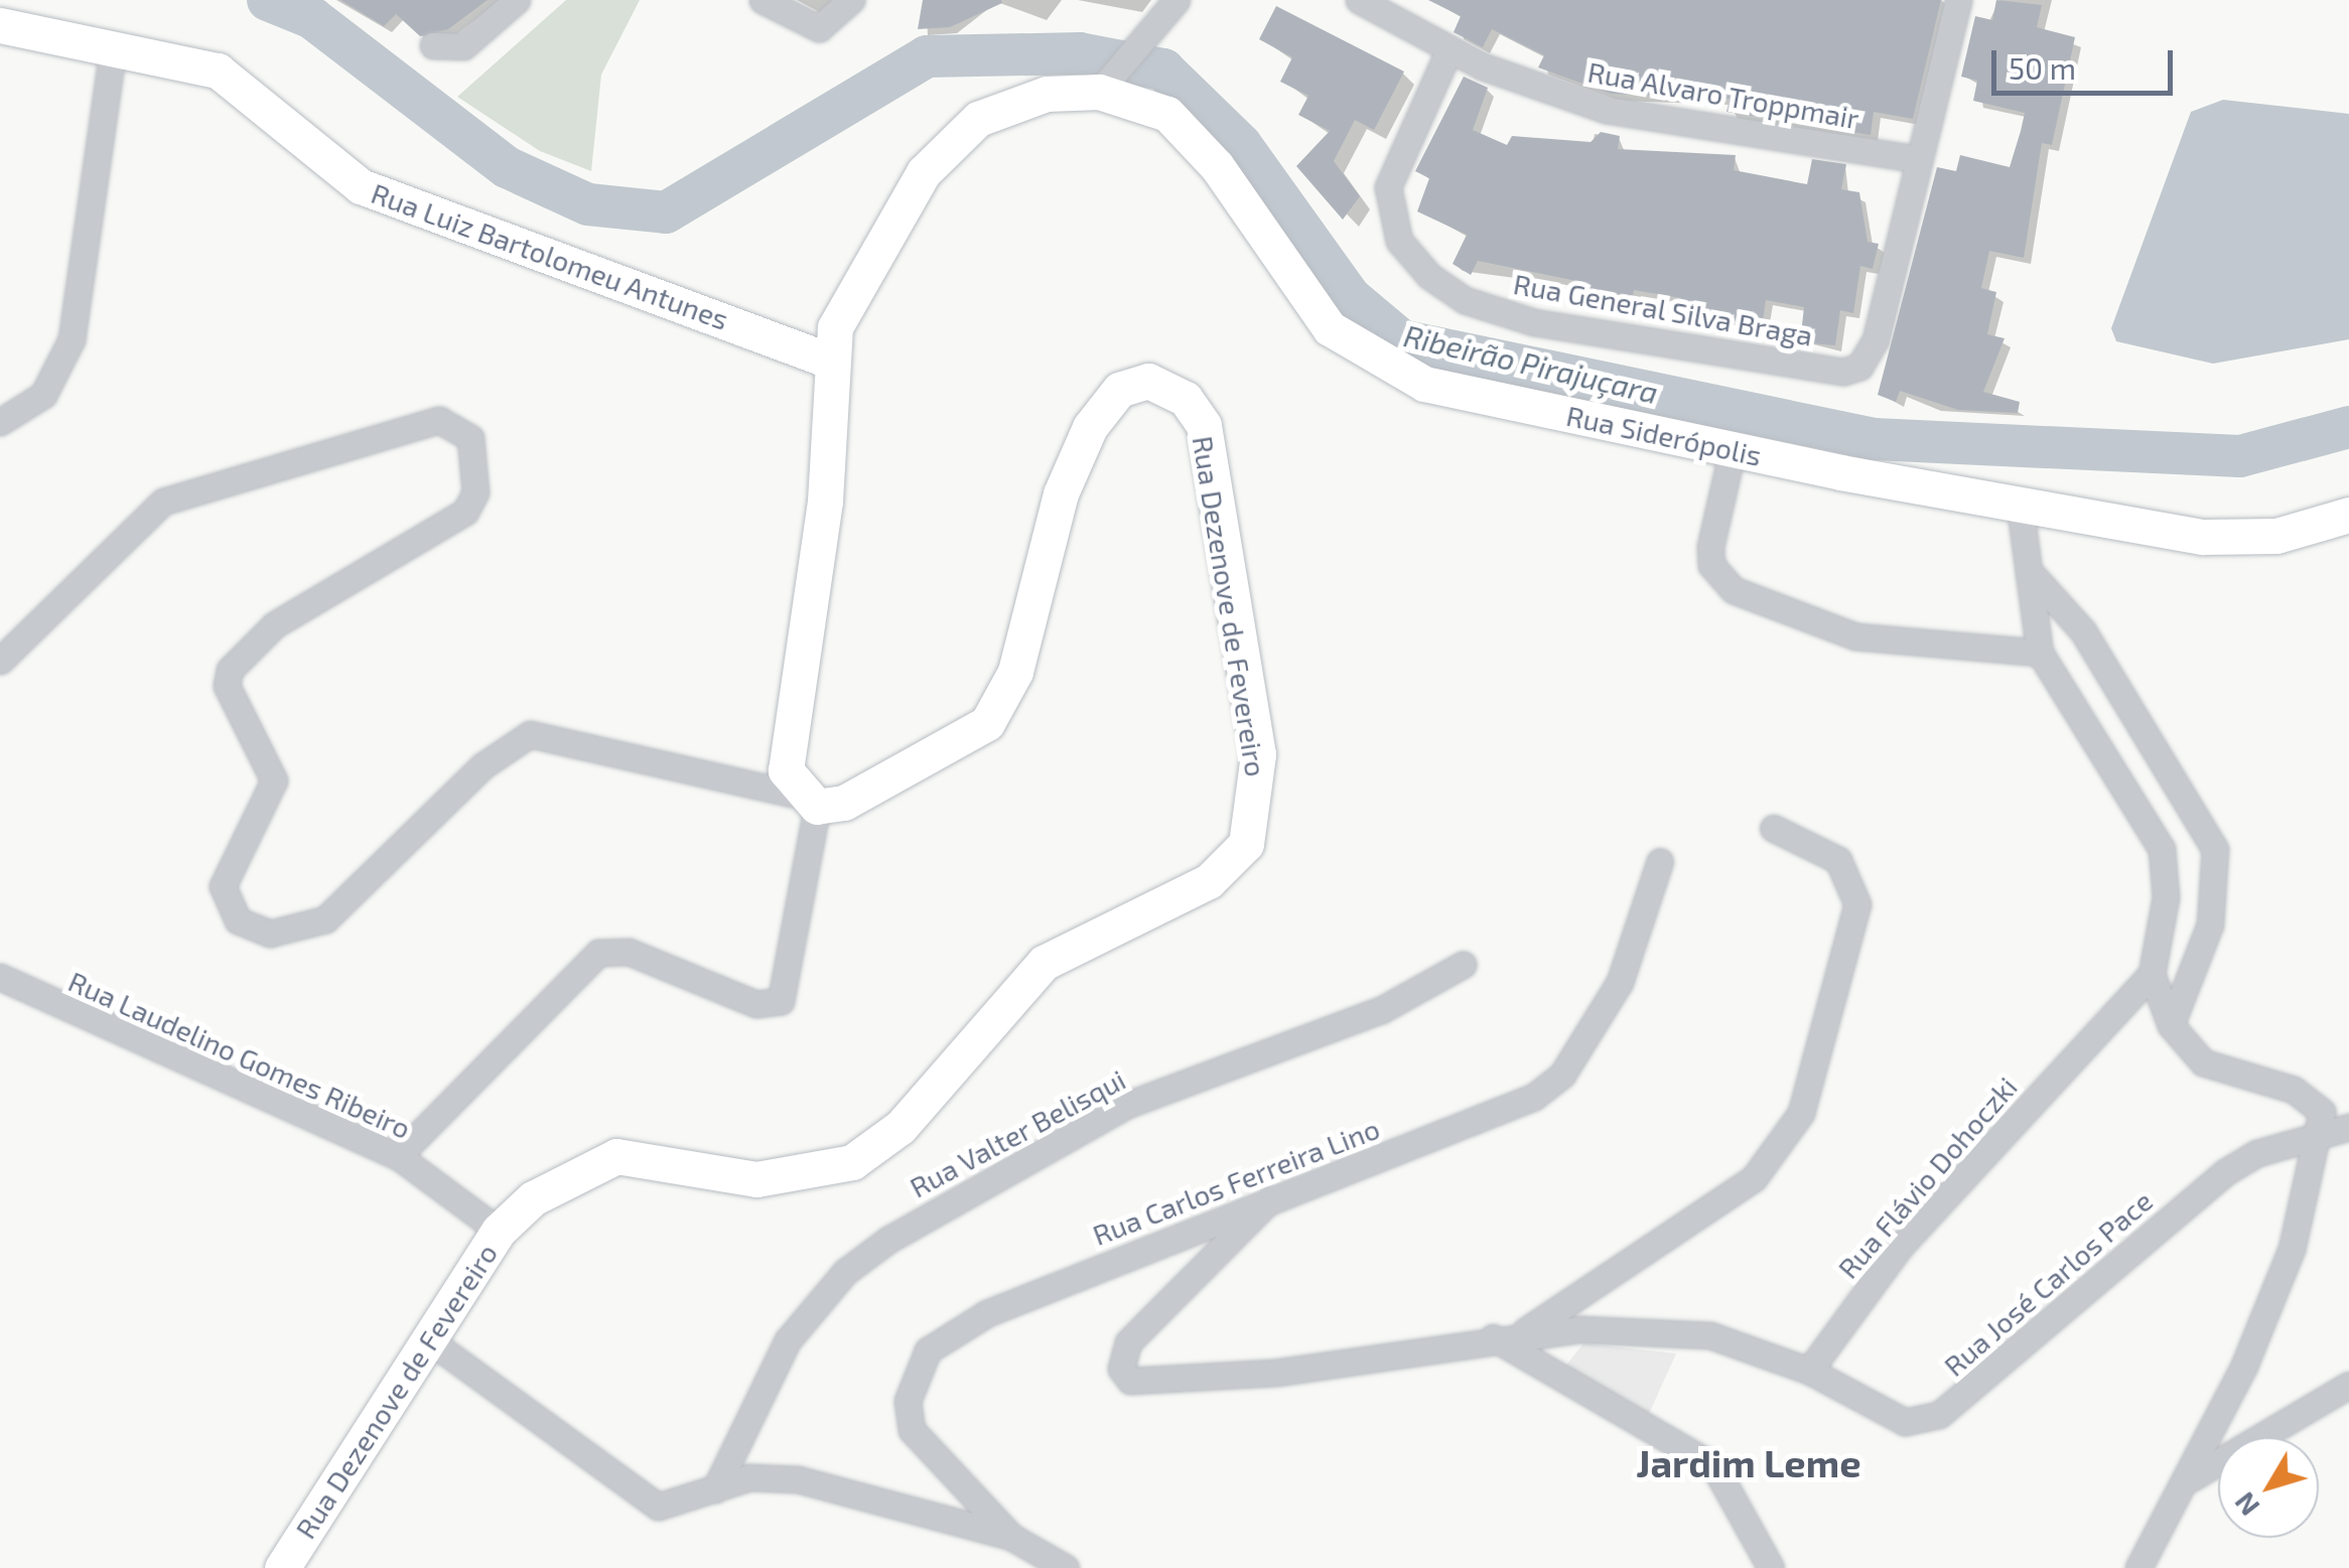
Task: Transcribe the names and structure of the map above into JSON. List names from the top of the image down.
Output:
{
  "streets": {
    "street": [
      "Rua Alvaro Troppmair",
      "Rua Luiz Bartolomeu Antunes",
      "Rua General Silva Braga",
      "Rua Siderópolis",
      "Rua Dezenove de Fevereiro",
      "Rua Laudelino Gomes Ribeiro",
      "Rua Valter Belisqui",
      "Rua Flávio Dohoczki",
      "Rua Carlos Ferreira Lino",
      "Rua José Carlos Pace"
    ]
  },
  "crossings": [
    ["Rua Alvaro Troppmair", "Rua General Silva Braga"],
    ["Rua Dezenove de Fevereiro", "Rua Laudelino Gomes Ribeiro"],
    ["Rua Flávio Dohoczki", "Rua José Carlos Pace"]
  ],
  "districts": ["Jardim Leme"],
  "water": ["Ribeirão Pirajuçara"],
  "scale_bar": "50 m",
  "north": "bottom left"
}
